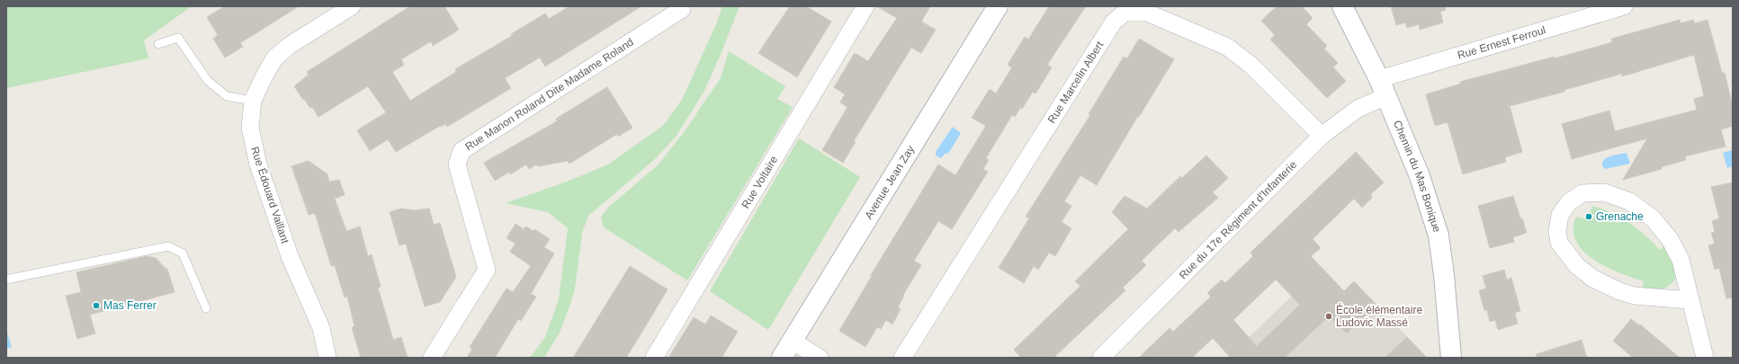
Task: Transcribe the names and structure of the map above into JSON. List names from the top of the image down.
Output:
{
  "streets": {
    "street": [
      "Rue Ernest Ferroul",
      "Rue Marcelin Albert",
      "Rue Manon Roland Dite Madame Roland",
      "Chemin du Mas Bonique",
      "Rue Voltaire",
      "Avenue Jean Zay",
      "Rue Édouard Vaillant",
      "Rue du 17e Régiment d'Infanterie"
    ]
  },
  "crossings": [
    ["Rue Ernest Ferroul", "Chemin du Mas Bonique"],
    ["Rue Ernest Ferroul", "Rue du 17e Régiment d'Infanterie"],
    ["Rue Marcelin Albert", "Rue du 17e Régiment d'Infanterie"],
    ["Chemin du Mas Bonique", "Rue du 17e Régiment d'Infanterie"]
  ],
  "places": ["Grenache", "Mas Ferrer", "École élémentaire Ludovic Massé"]
}
